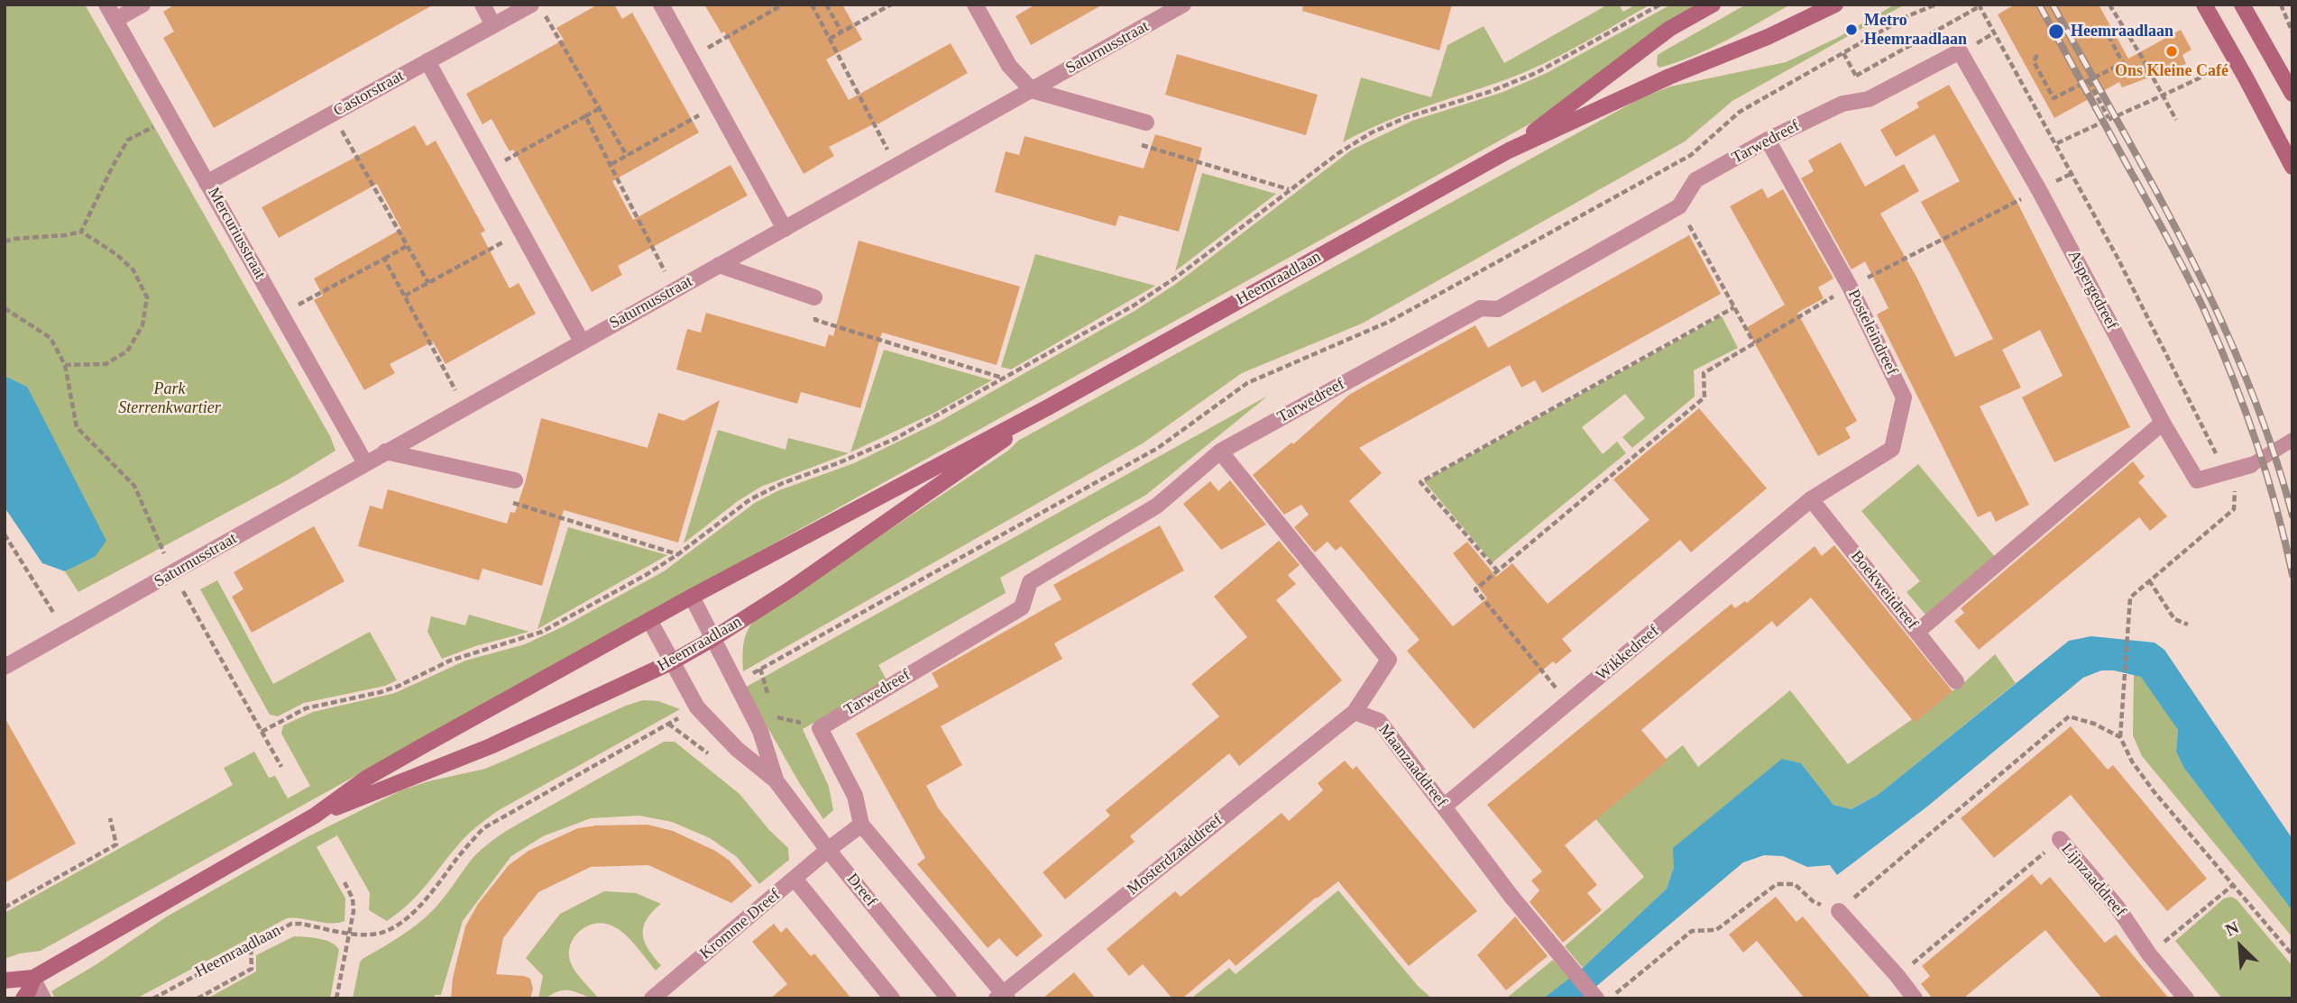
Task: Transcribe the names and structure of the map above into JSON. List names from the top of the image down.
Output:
{
  "streets": {
    "main road": ["Heemraadlaan"],
    "street": [
      "Saturnusstraat",
      "Castorstraat",
      "Tarwedreef",
      "Mercuriusstraat",
      "Aspergedreef",
      "Posteleindreef",
      "Boekweitdreef",
      "Wikkedreef",
      "Maanzaaddreef",
      "Mosterdzaaddreef",
      "Lijnzaaddreef",
      "Dreef",
      "Kromme Dreef"
    ]
  },
  "crossings": [
    ["Saturnusstraat", "Mercuriusstraat"],
    ["Castorstraat", "Mercuriusstraat"],
    ["Tarwedreef", "Aspergedreef"],
    ["Tarwedreef", "Posteleindreef"],
    ["Tarwedreef", "Dreef"],
    ["Heemraadlaan", "Dreef"],
    ["Posteleindreef", "Boekweitdreef"],
    ["Posteleindreef", "Wikkedreef"],
    ["Boekweitdreef", "Wikkedreef"],
    ["Wikkedreef", "Maanzaaddreef"],
    ["Maanzaaddreef", "Mosterdzaaddreef"],
    ["Dreef", "Kromme Dreef"]
  ],
  "parks": ["Park Sterrenkwartier"],
  "places": ["Metro Heemraadlaan", "Heemraadlaan", "Ons Kleine Café"],
  "north": "top left"
}
